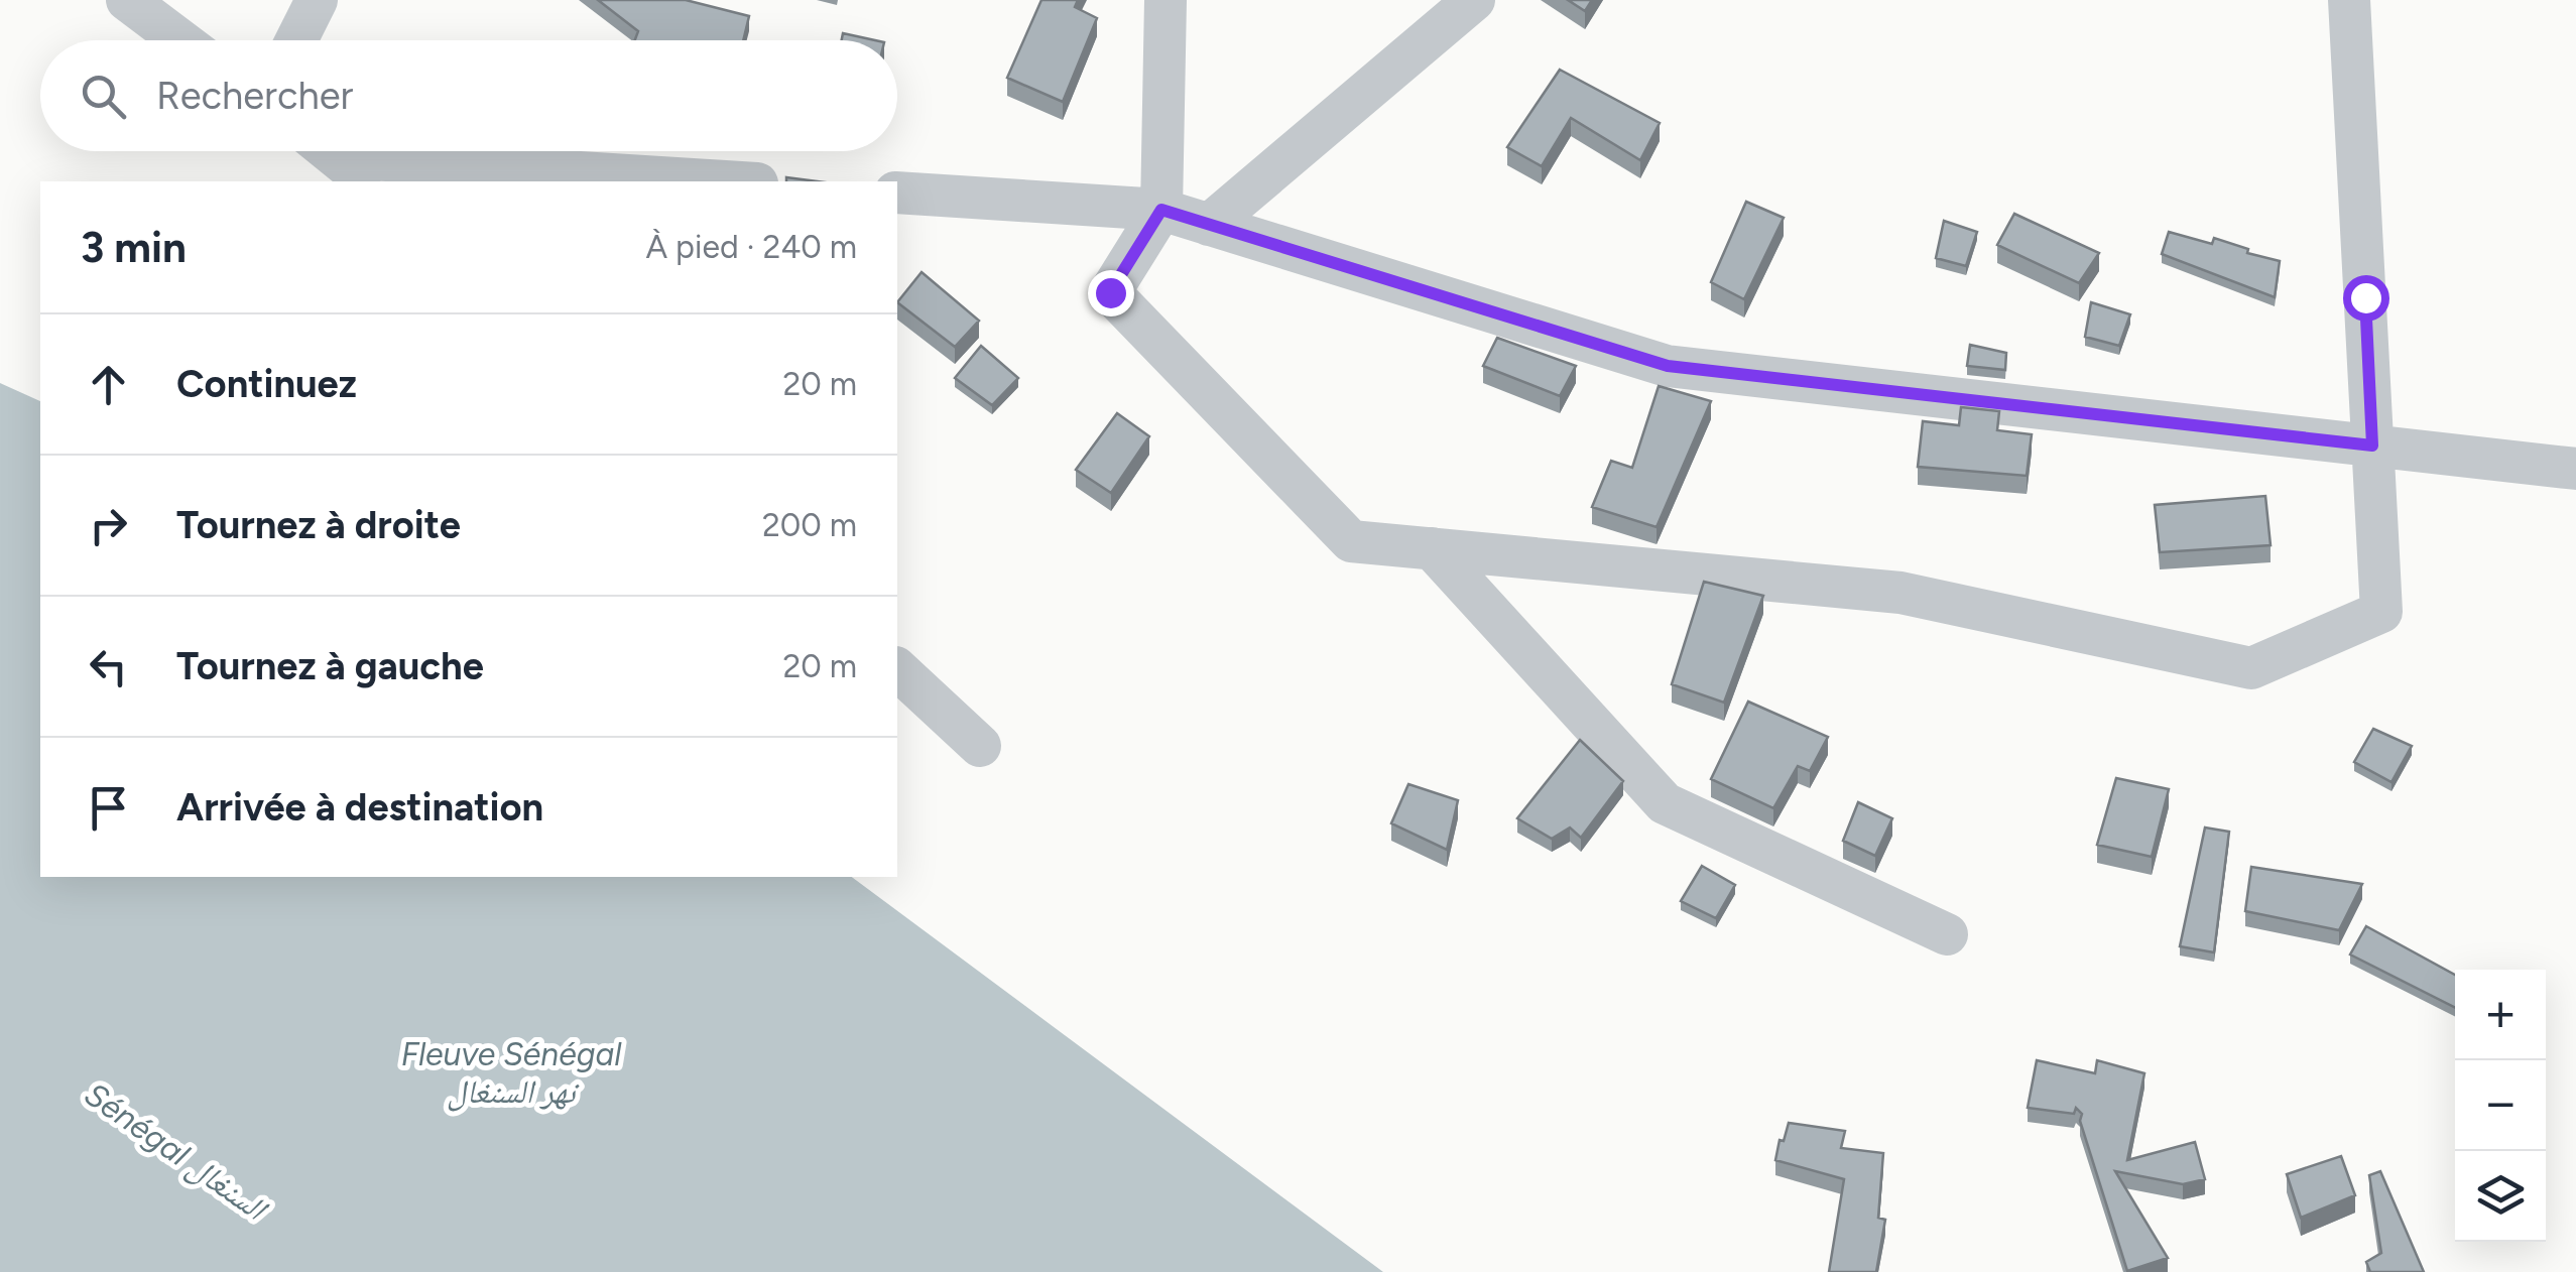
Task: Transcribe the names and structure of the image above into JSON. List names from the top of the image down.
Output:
{
  "water": ["Fleuve Sénégal نهر السنغال", "Sénégal السنغال"],
  "page": {
    "search": "Rechercher",
    "heading": ["3 min", "À pied · 240 m"],
    "list": [
      ["Continuez", "20 m"],
      ["Tournez à droite", "200 m"],
      ["Tournez à gauche", "20 m"],
      "Arrivée à destination"
    ],
    "map_buttons": ["+", "−"]
  }
}
